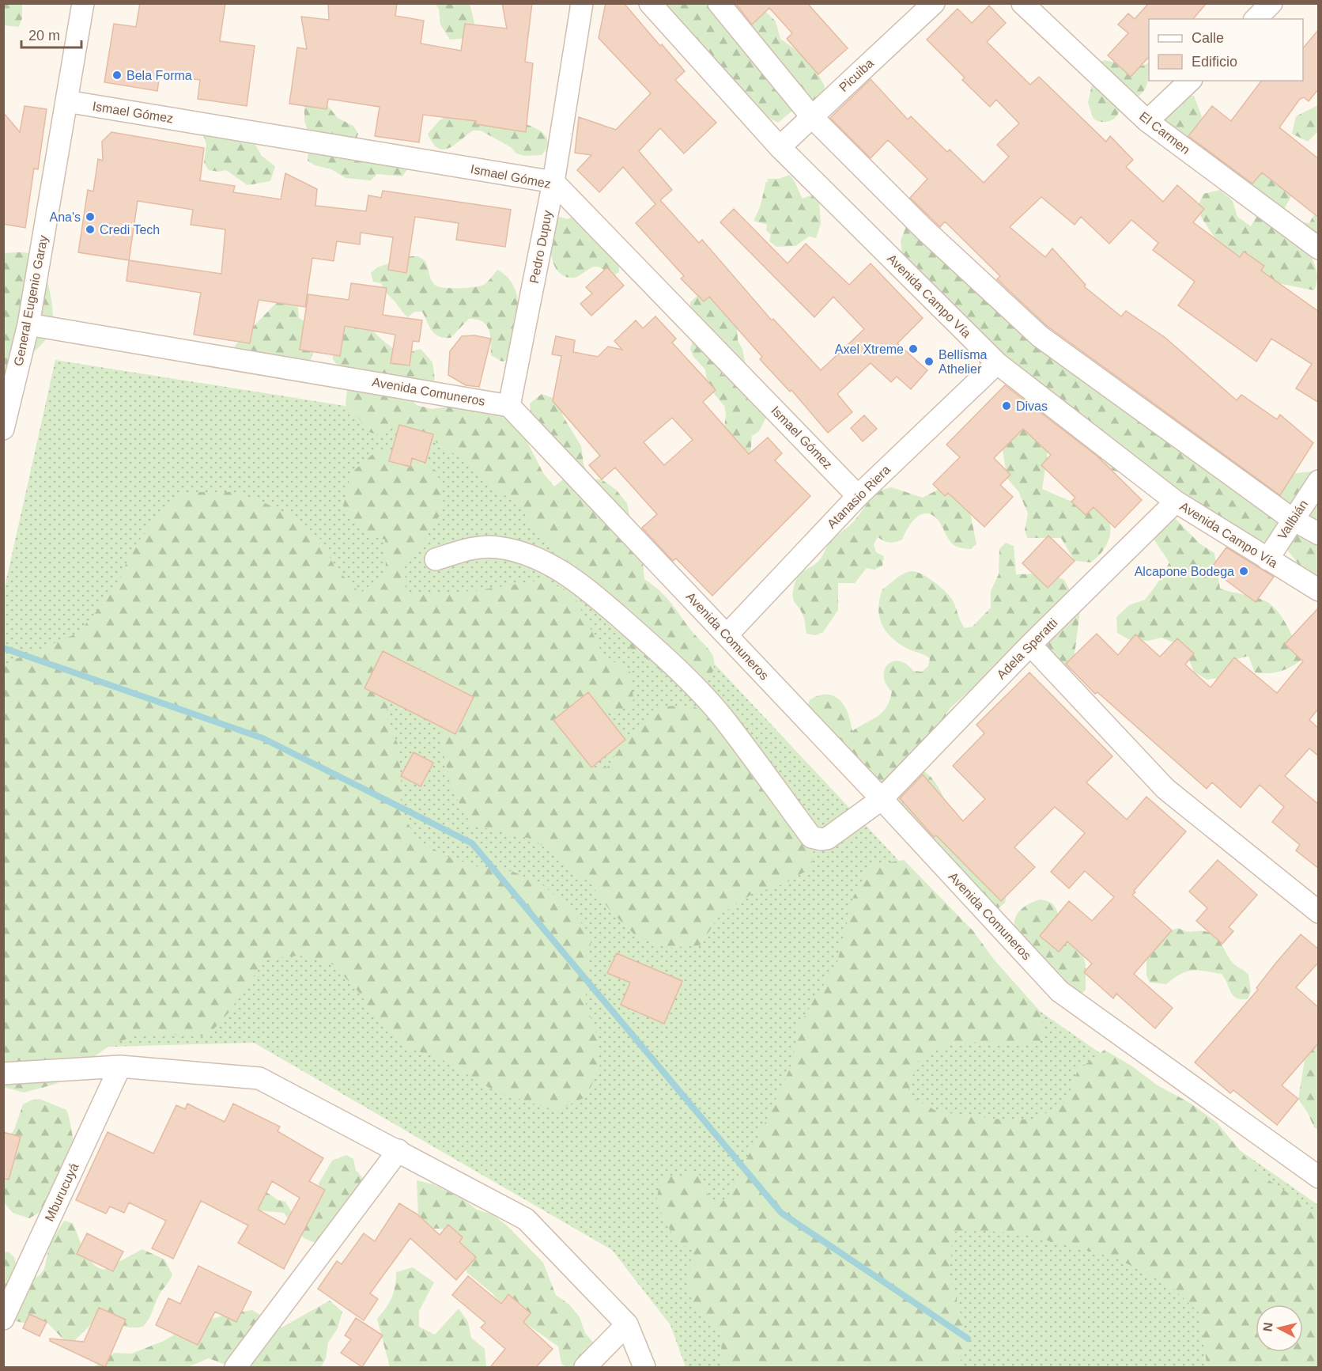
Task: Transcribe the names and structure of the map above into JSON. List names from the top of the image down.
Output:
{
  "streets": {
    "street": [
      "Picuiba",
      "Ismael Gómez",
      "El Carmen",
      "Pedro Dupuy",
      "Avenida Campo Vía",
      "General Eugenio Garay",
      "Avenida Comuneros",
      "Atanasio Riera",
      "Vallbián",
      "Adela Speratti",
      "Mburucuyá"
    ]
  },
  "crossings": [
    ["Picuiba", "Avenida Campo Vía"],
    ["Ismael Gómez", "Pedro Dupuy"],
    ["Ismael Gómez", "General Eugenio Garay"],
    ["Ismael Gómez", "Atanasio Riera"],
    ["Pedro Dupuy", "Avenida Comuneros"],
    ["Avenida Campo Vía", "Atanasio Riera"],
    ["Avenida Campo Vía", "Vallbián"],
    ["Avenida Campo Vía", "Adela Speratti"],
    ["General Eugenio Garay", "Avenida Comuneros"],
    ["Avenida Comuneros", "Atanasio Riera"],
    ["Avenida Comuneros", "Adela Speratti"]
  ],
  "places": [
    "Bela Forma",
    "Ana's",
    "Credi Tech",
    "Axel Xtreme",
    "Bellísma Athelier",
    "Divas",
    "Alcapone Bodega"
  ],
  "legend": ["Calle", "Edificio"],
  "scale_bar": "20 m",
  "north": "left"
}
